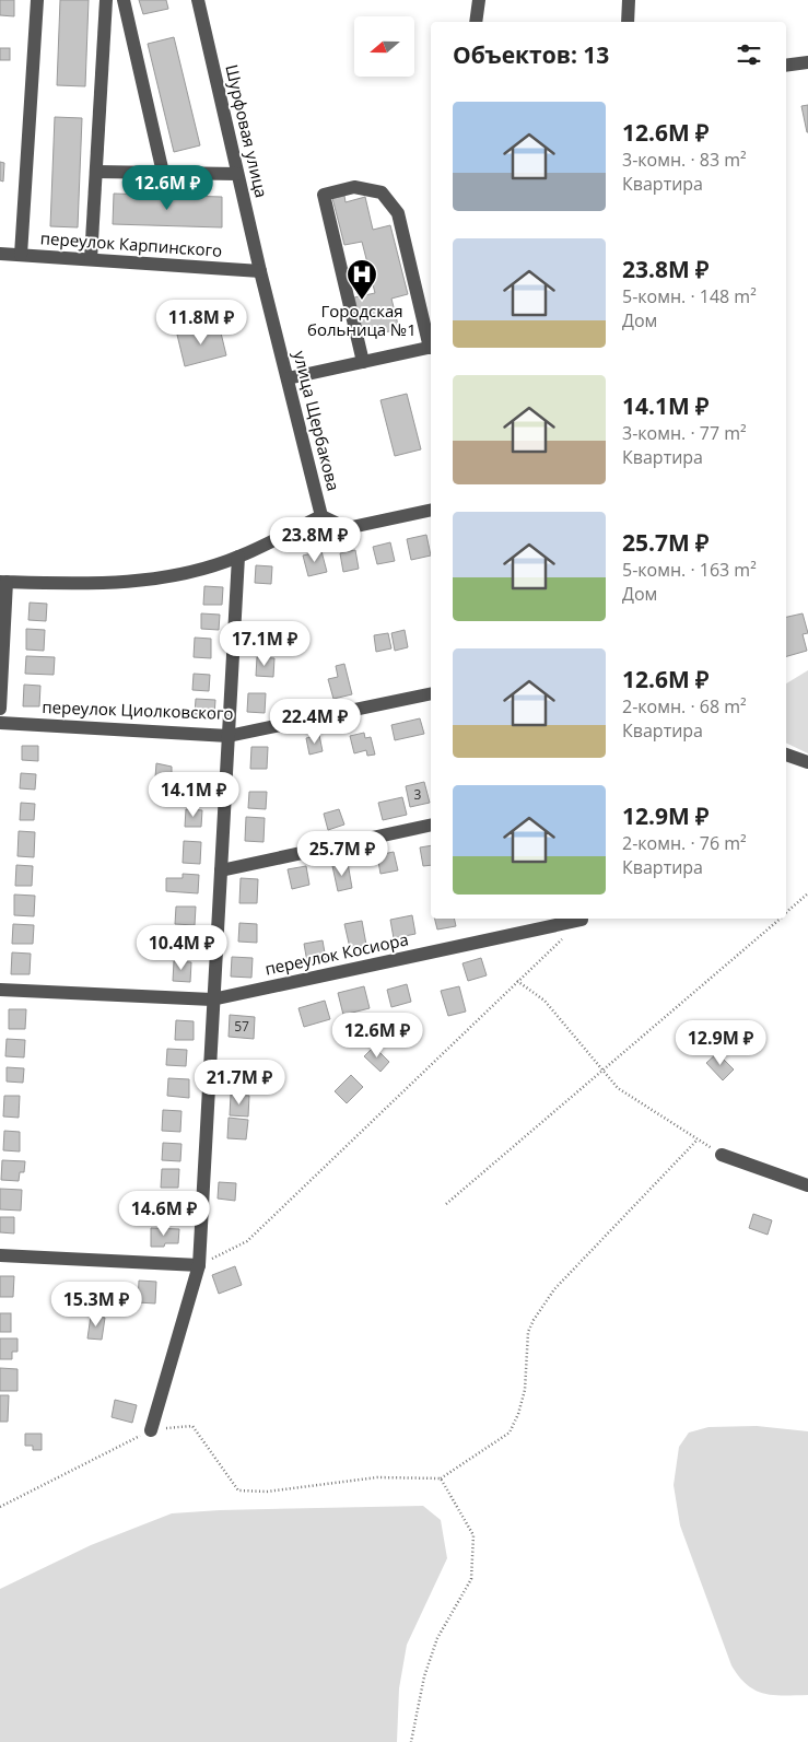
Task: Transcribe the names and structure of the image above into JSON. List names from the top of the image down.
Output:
{
  "streets": {
    "street": [
      "Шурфовая улица",
      "переулок Карпинского",
      "улица Щербакова",
      "переулок Циолковского",
      "переулок Косиора"
    ]
  },
  "crossings": [
    ["Шурфовая улица", "переулок Карпинского"],
    ["Шурфовая улица", "улица Щербакова"],
    ["переулок Карпинского", "улица Щербакова"]
  ],
  "places": {
    "hospital": ["Городская больница №1"]
  },
  "house_numbers": ["3", "57"],
  "north": "left",
  "page": {
    "heading": "Объектов: 13",
    "list": [
      {
        "name": "12.6M ₽",
        "note": "3-комн. · 83 m² · Квартира"
      },
      {
        "name": "23.8M ₽",
        "note": "5-комн. · 148 m² · Дом"
      },
      {
        "name": "14.1M ₽",
        "note": "3-комн. · 77 m² · Квартира"
      },
      {
        "name": "25.7M ₽",
        "note": "5-комн. · 163 m² · Дом"
      },
      {
        "name": "12.6M ₽",
        "note": "2-комн. · 68 m² · Квартира"
      },
      {
        "name": "12.9M ₽",
        "note": "2-комн. · 76 m² · Квартира"
      }
    ],
    "price": [
      "12.6M ₽",
      "11.8M ₽",
      "23.8M ₽",
      "17.1M ₽",
      "22.4M ₽",
      "14.1M ₽",
      "25.7M ₽",
      "10.4M ₽",
      "12.6M ₽",
      "12.9M ₽",
      "21.7M ₽",
      "14.6M ₽",
      "15.3M ₽"
    ]
  }
}
